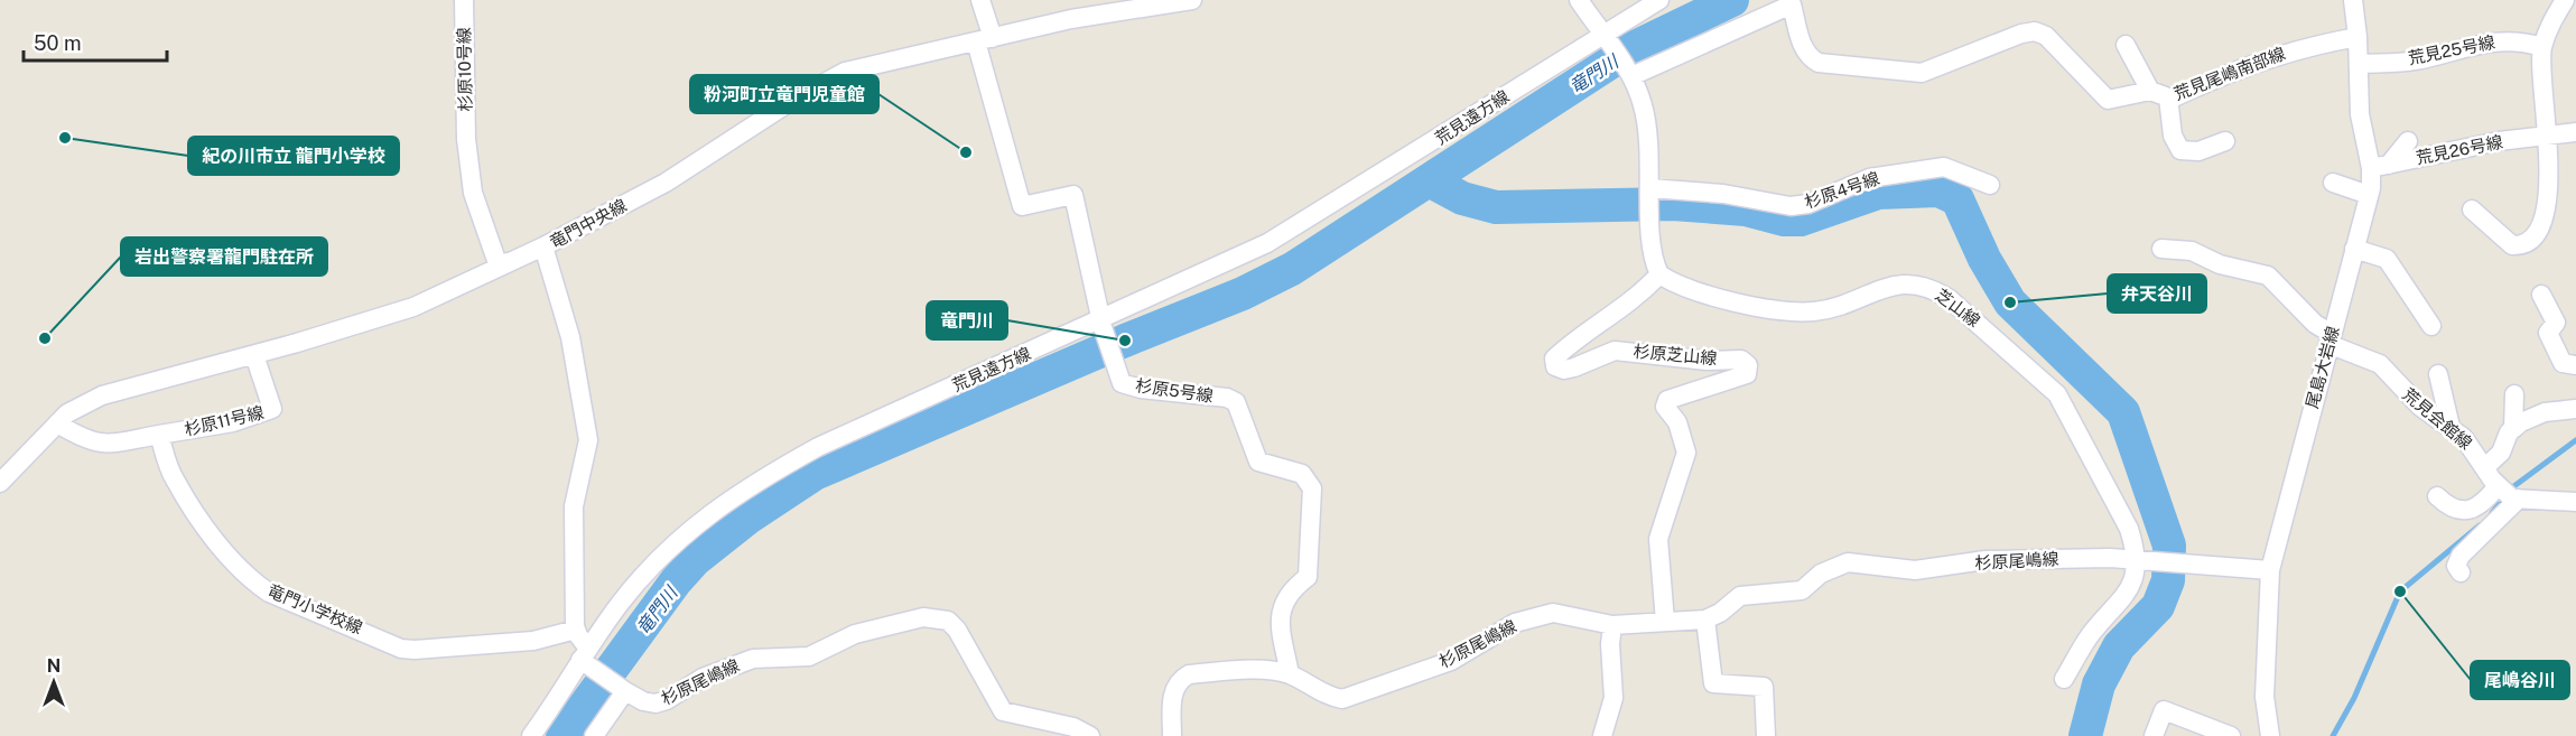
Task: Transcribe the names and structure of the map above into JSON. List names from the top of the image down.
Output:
{
  "streets": {
    "street": [
      "荒見25号線",
      "杉原10号線",
      "荒見尾嶋南部線",
      "荒見遠方線",
      "荒見26号線",
      "杉原4号線",
      "竜門中央線",
      "芝山線",
      "杉原芝山線",
      "尾島大岩線",
      "杉原5号線",
      "荒見会館線",
      "杉原11号線",
      "杉原尾嶋線",
      "竜門小学校線"
    ]
  },
  "crossings": [
    ["荒見25号線", "尾島大岩線"],
    ["杉原10号線", "竜門中央線"],
    ["荒見尾嶋南部線", "尾島大岩線"],
    ["荒見遠方線", "杉原5号線"],
    ["荒見遠方線", "杉原尾嶋線"],
    ["荒見26号線", "尾島大岩線"],
    ["竜門中央線", "杉原5号線"],
    ["芝山線", "杉原芝山線"],
    ["芝山線", "杉原尾嶋線"],
    ["杉原芝山線", "杉原尾嶋線"],
    ["尾島大岩線", "荒見会館線"],
    ["尾島大岩線", "杉原尾嶋線"],
    ["杉原5号線", "杉原尾嶋線"],
    ["杉原11号線", "竜門小学校線"],
    ["杉原尾嶋線", "竜門小学校線"]
  ],
  "water": ["竜門川"],
  "places": [
    "紀の川市立 龍門小学校",
    "粉河町立竜門児童館",
    "弁天谷川",
    "岩出警察署龍門駐在所",
    "竜門川",
    "尾嶋谷川"
  ],
  "scale_bar": "50 m",
  "north": "top"
}
